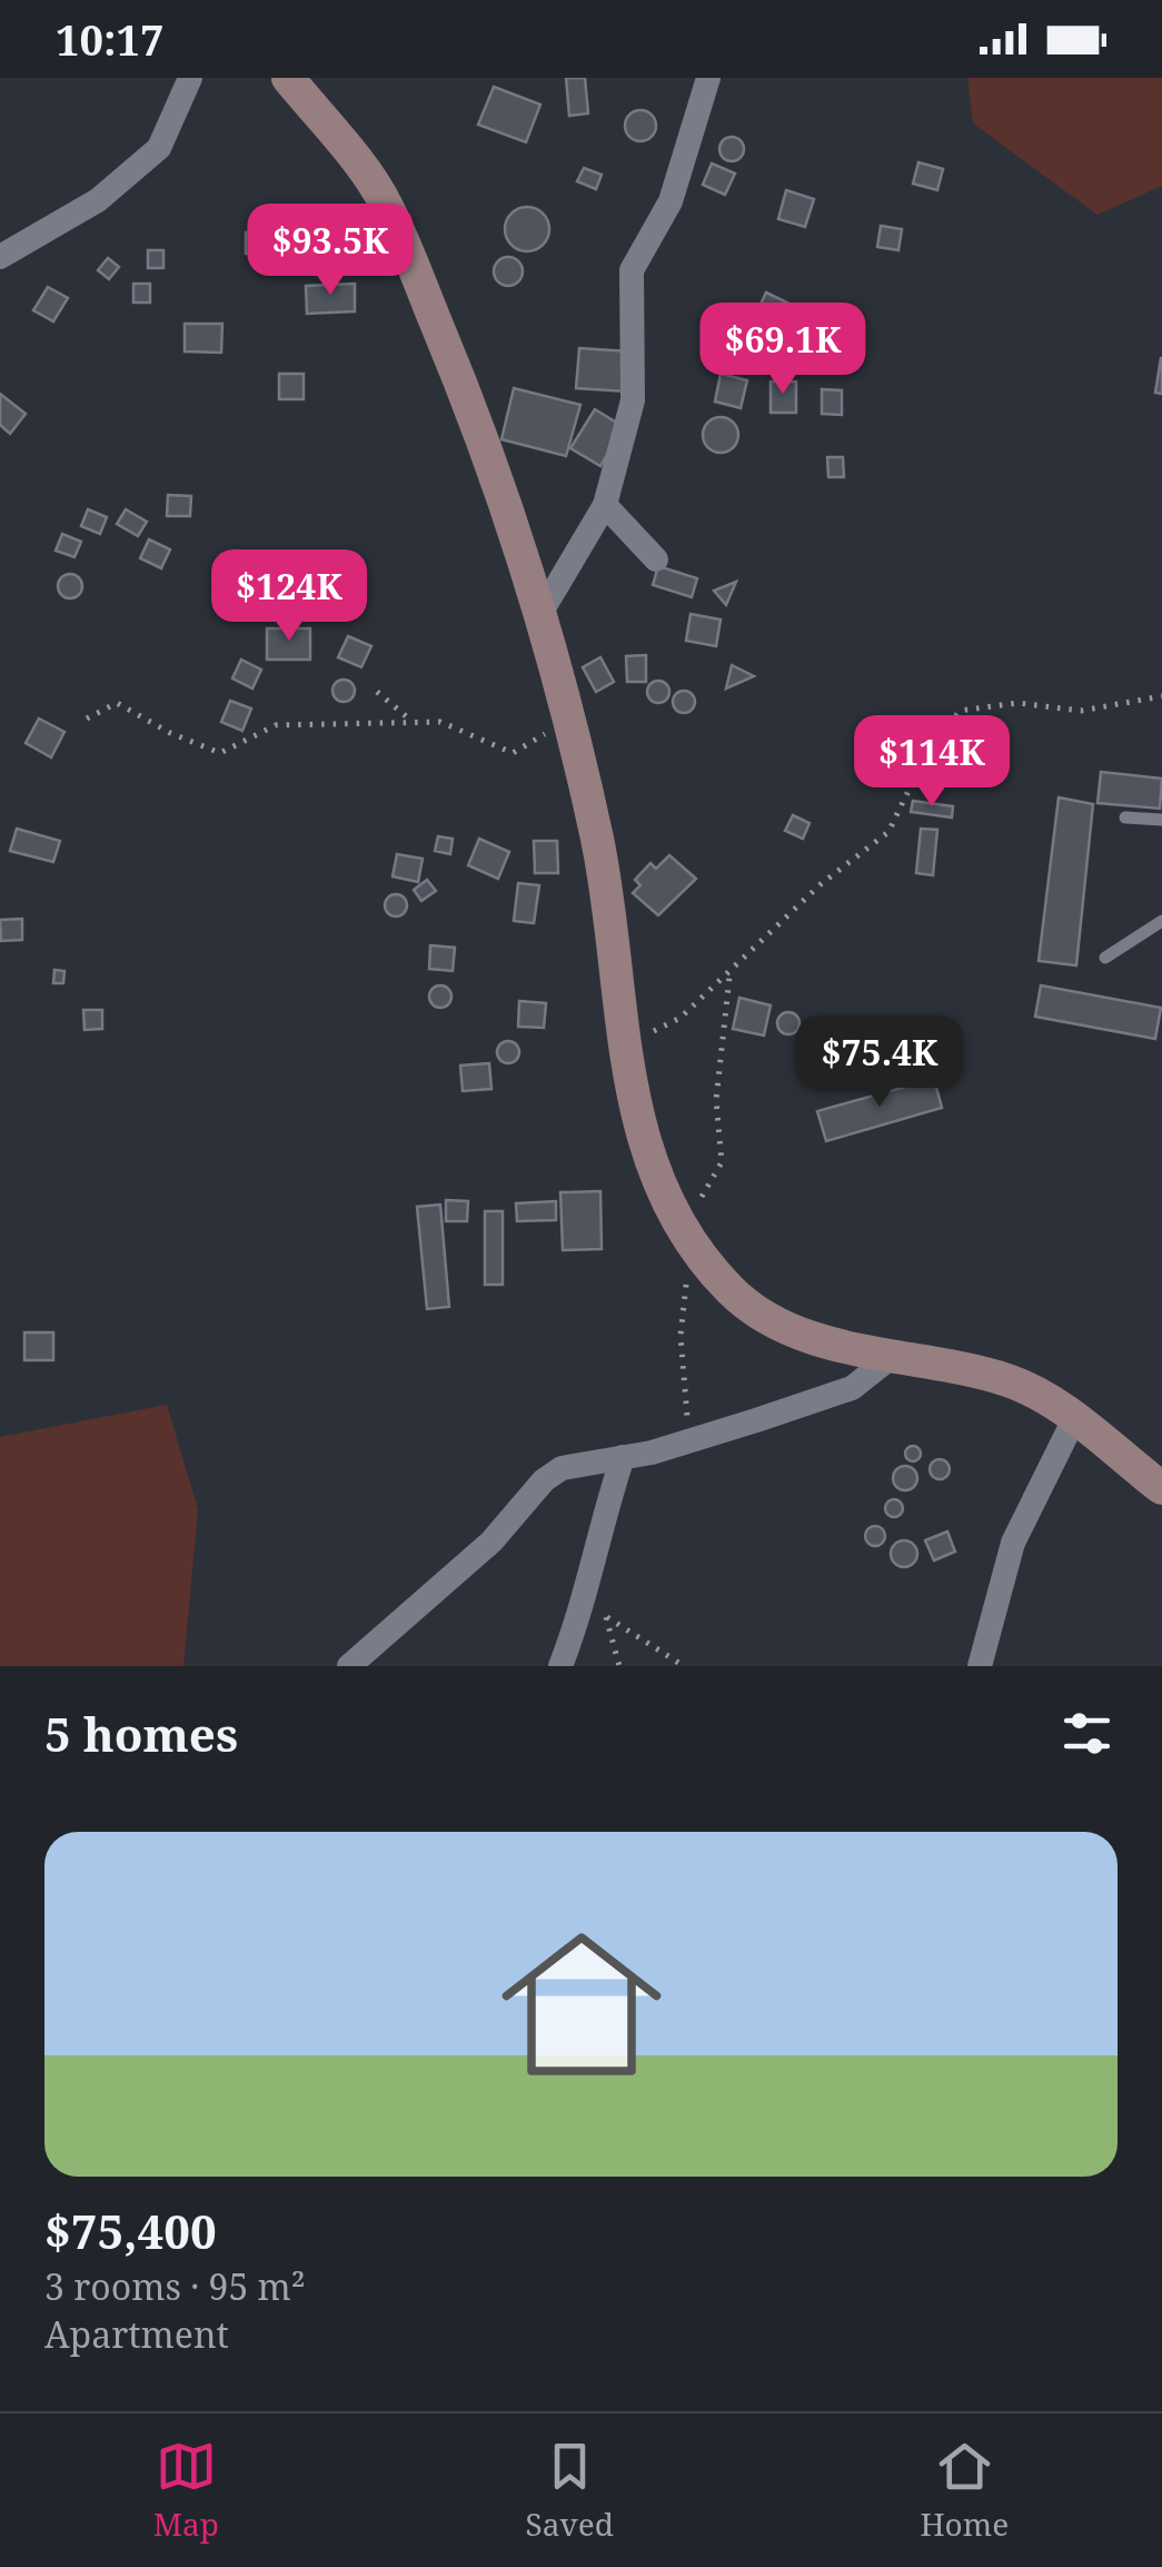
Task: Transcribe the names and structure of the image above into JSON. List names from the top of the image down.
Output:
{
  "page": {
    "status": "10:17",
    "price": [
      "$93.5K",
      "$69.1K",
      "$124K",
      "$114K",
      "$75.4K"
    ],
    "heading": "5 homes",
    "list": [
      {
        "name": "$75,400",
        "note": "3 rooms · 95 m² · Apartment"
      }
    ],
    "tabs": ["Map", "Saved", "Home"]
  }
}
